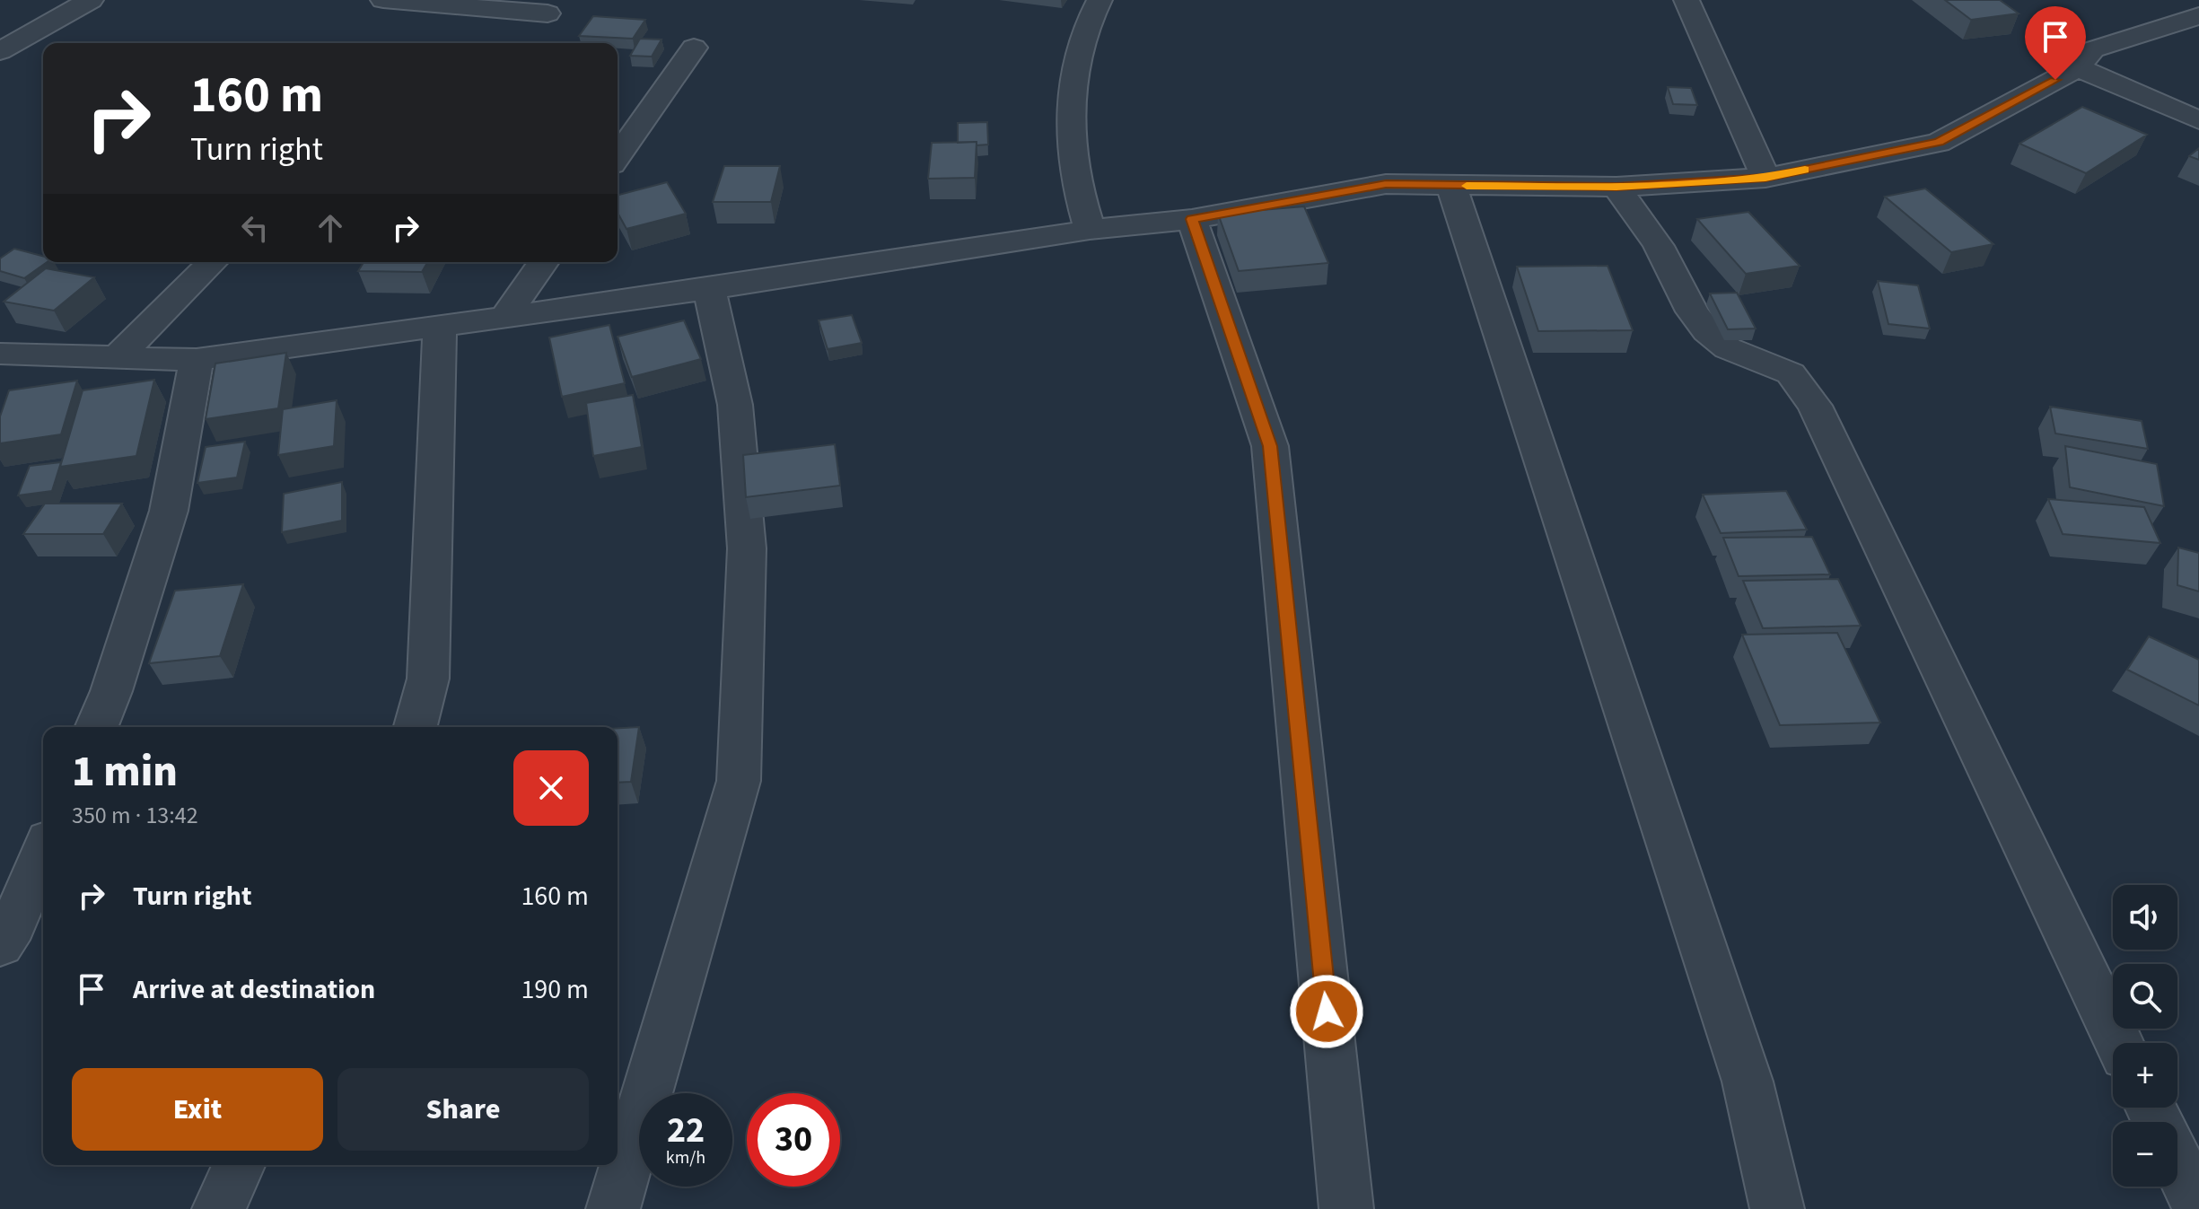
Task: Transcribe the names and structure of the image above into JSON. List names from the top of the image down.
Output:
{
  "page": {
    "turn": ["160 m", "Turn right"],
    "heading": ["1 min", "350 m · 13:42"],
    "list": [
      {
        "name": "Turn right",
        "value": "160 m"
      },
      {
        "name": "Arrive at destination",
        "value": "190 m"
      }
    ],
    "map_buttons": ["+", "−"],
    "buttons": ["Exit", "Share"],
    "speed": "22 km/h",
    "limit": "30"
  }
}
